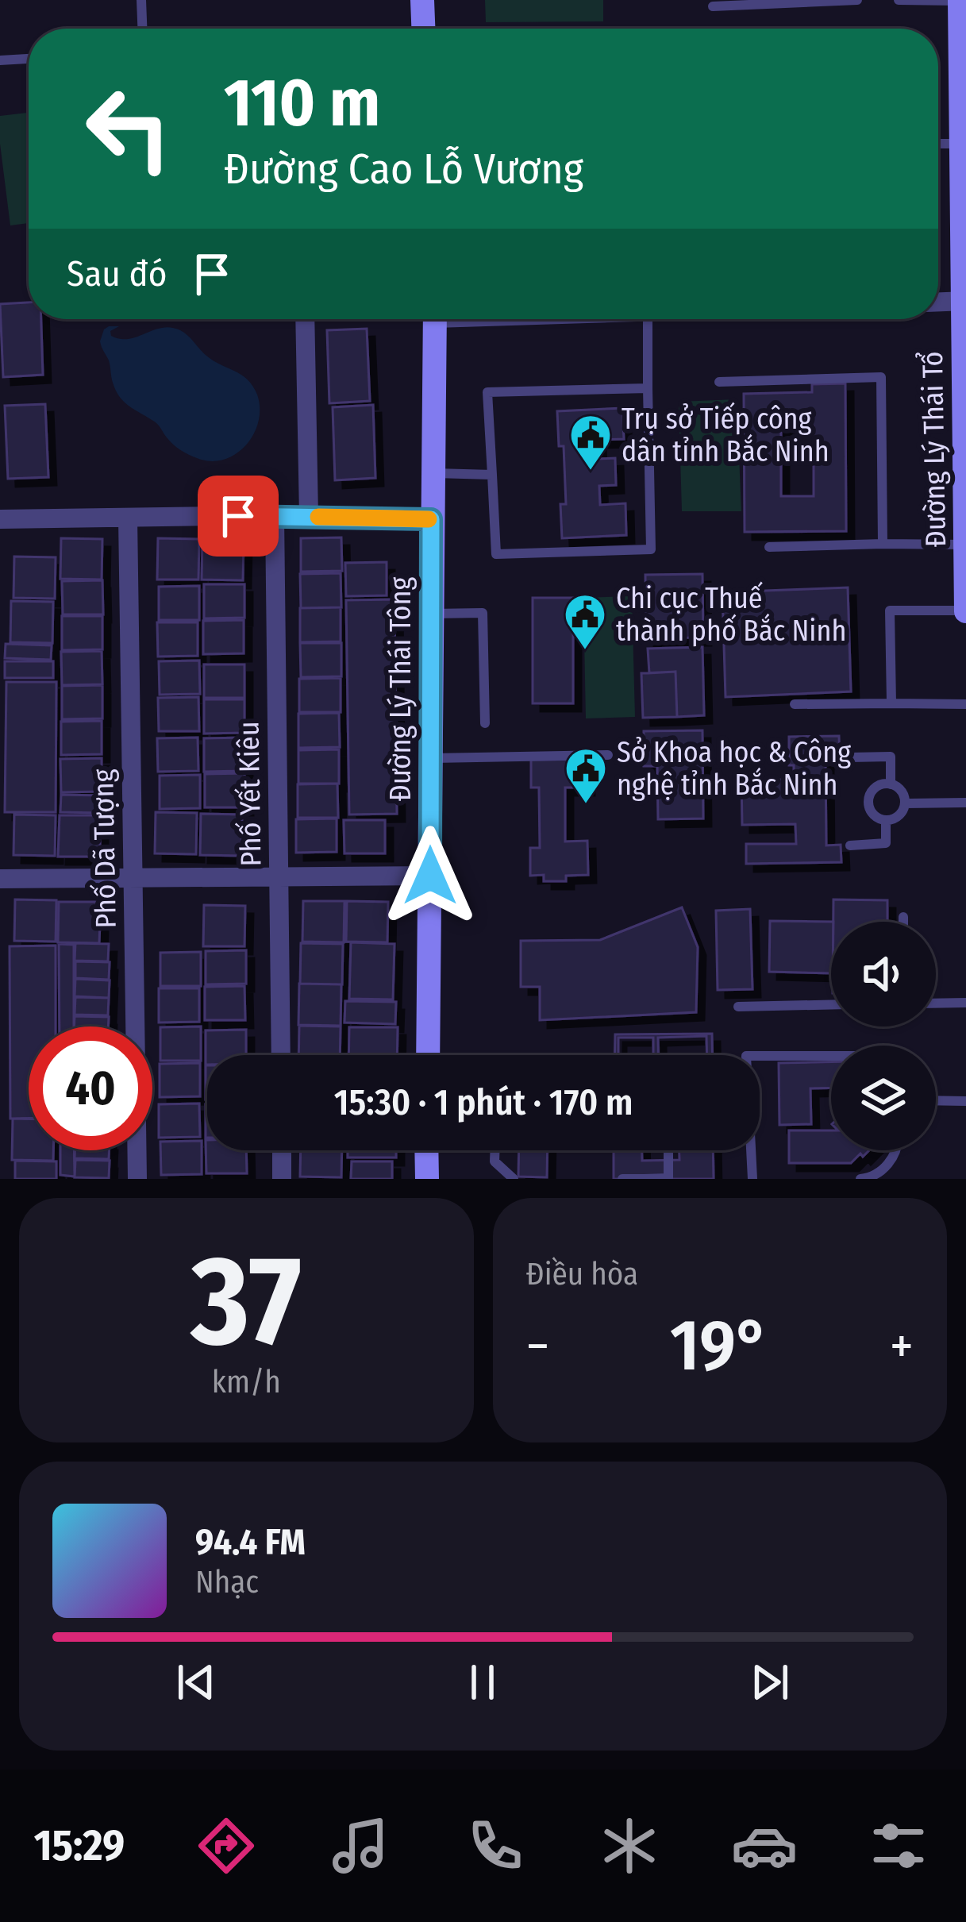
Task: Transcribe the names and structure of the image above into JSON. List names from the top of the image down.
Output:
{
  "streets": {
    "street": [
      "Đường Lý Thái Tổ",
      "Đường Lý Thái Tông",
      "Phố Yết Kiêu",
      "Phố Dã Tượng"
    ]
  },
  "places": {
    "public building": ["Trụ sở Tiếp công dân tỉnh Bắc Ninh", "Chi cục Thuế thành phố Bắc Ninh", "Sở Khoa học & Công nghệ tỉnh Bắc Ninh"]
  },
  "page": {
    "turn": ["110 m", "Đường Cao Lỗ Vương"],
    "then": "Sau đó",
    "limit": "40",
    "trip": "15:30 · 1 phút · 170 m",
    "tile": [
      ["37", "km/h"],
      "Điều hòa"
    ],
    "heat": ["−", "19°", "+"],
    "song": ["94.4 FM", "Nhạc"],
    "tabs": "15:29"
  }
}
